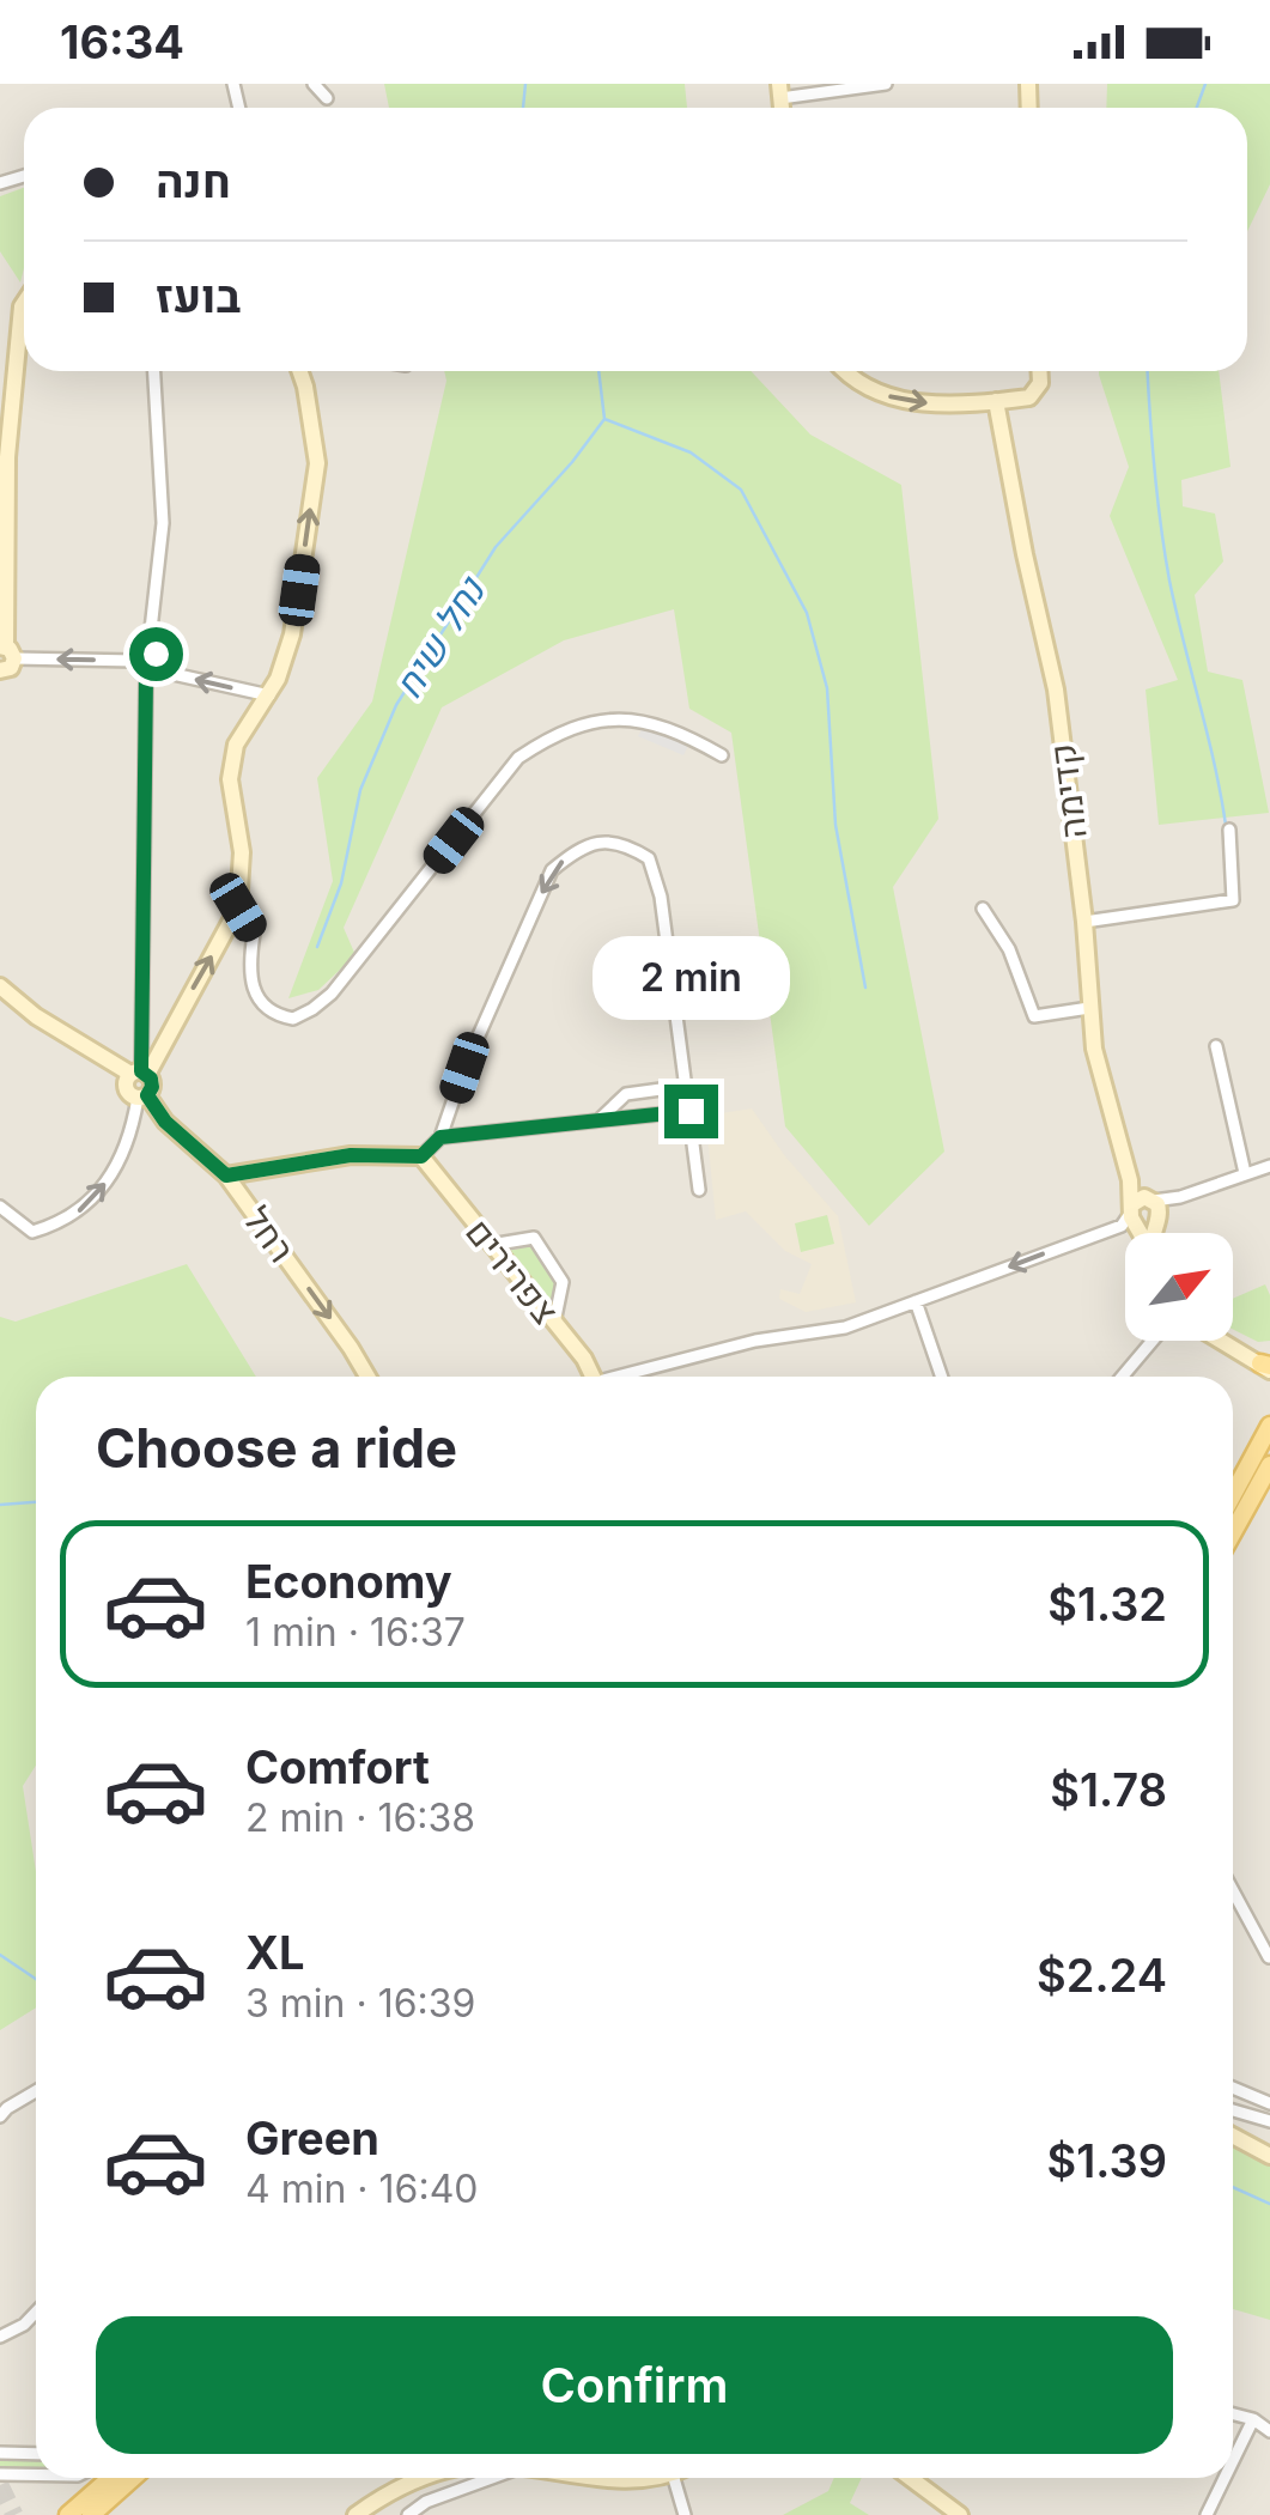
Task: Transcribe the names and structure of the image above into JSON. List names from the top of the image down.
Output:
{
  "streets": {
    "street": ["קדימה", "רחל", "צפרירים"]
  },
  "one_way": ["רחל"],
  "water": ["נחל שיח"],
  "north": "top right",
  "page": {
    "status": "16:34",
    "banner": ["חנה", "בועז"],
    "bubble": "2 min",
    "heading": "Choose a ride",
    "list": [
      {
        "name": "Economy",
        "note": "1 min · 16:37",
        "value": "$1.32"
      },
      {
        "name": "Comfort",
        "note": "2 min · 16:38",
        "value": "$1.78"
      },
      {
        "name": "XL",
        "note": "3 min · 16:39",
        "value": "$2.24"
      },
      {
        "name": "Green",
        "note": "4 min · 16:40",
        "value": "$1.39"
      }
    ],
    "buttons": "Confirm"
  }
}
